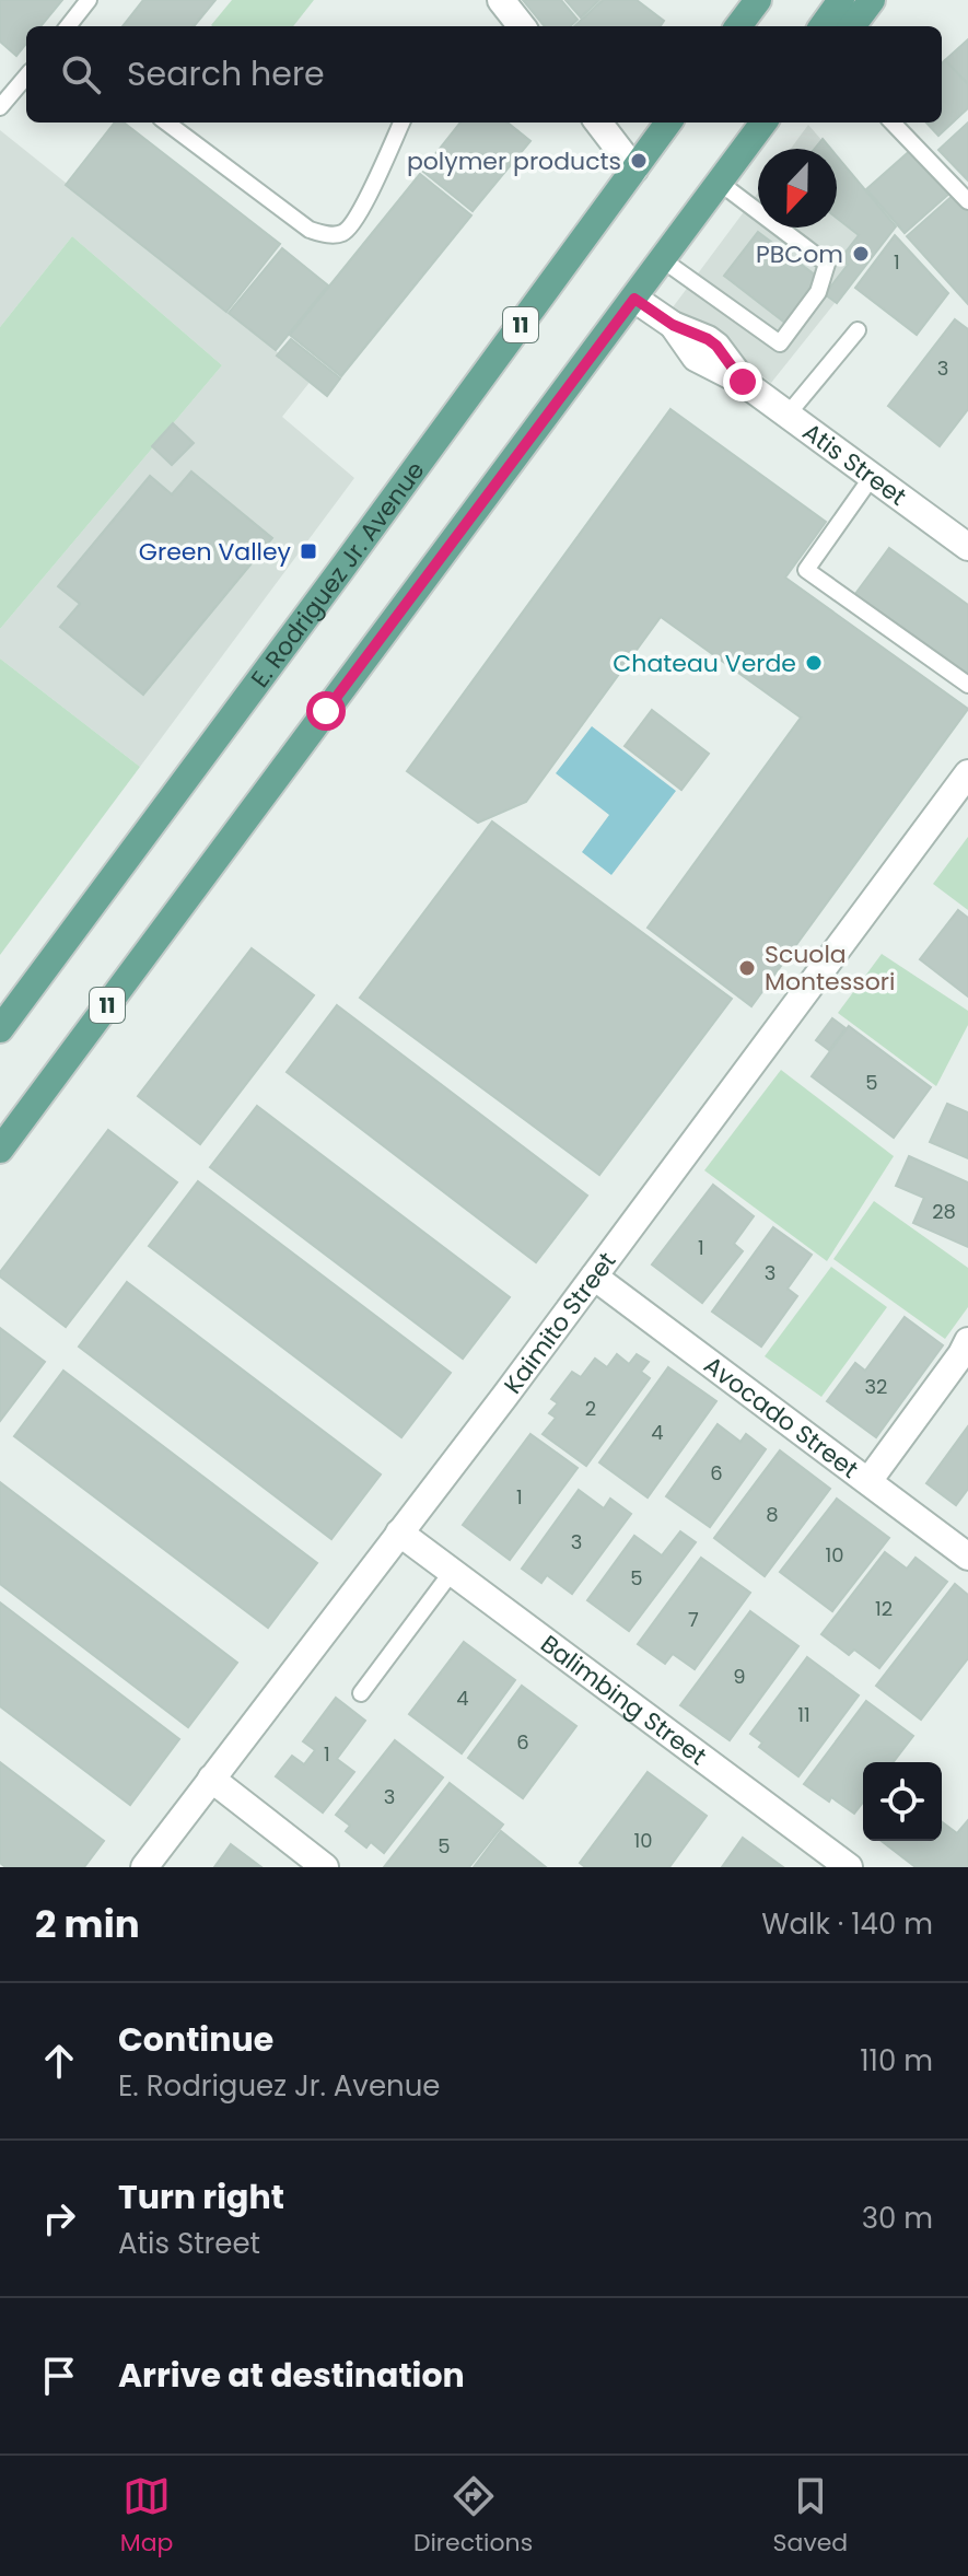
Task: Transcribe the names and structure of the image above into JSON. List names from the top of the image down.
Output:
{
  "streets": {
    "main road": ["11", "E. Rodriguez Jr. Avenue"],
    "street": [
      "Atis Street",
      "Kaimito Street",
      "Avocado Street",
      "Balimbing Street"
    ]
  },
  "crossings": [
    ["11", "Atis Street"],
    ["Kaimito Street", "Avocado Street"],
    ["Kaimito Street", "Balimbing Street"]
  ],
  "places": {
    "other": [
      "polymer products",
      "PBCom",
      "Chateau Verde",
      "Scuola Montessori"
    ],
    "transit": ["Green Valley"]
  },
  "house_numbers": [
    "1",
    "3",
    "5",
    "28",
    "1",
    "3",
    "32",
    "2",
    "4",
    "6",
    "1",
    "8",
    "3",
    "10",
    "5",
    "12",
    "7",
    "9",
    "4",
    "11",
    "6",
    "1",
    "3",
    "10",
    "5"
  ],
  "north": "bottom",
  "page": {
    "search": "Search here",
    "heading": ["2 min", "Walk · 140 m"],
    "list": [
      ["Continue", "E. Rodriguez Jr. Avenue", "110 m"],
      ["Turn right", "Atis Street", "30 m"],
      "Arrive at destination"
    ],
    "nav": ["Map", "Directions", "Saved"]
  }
}
